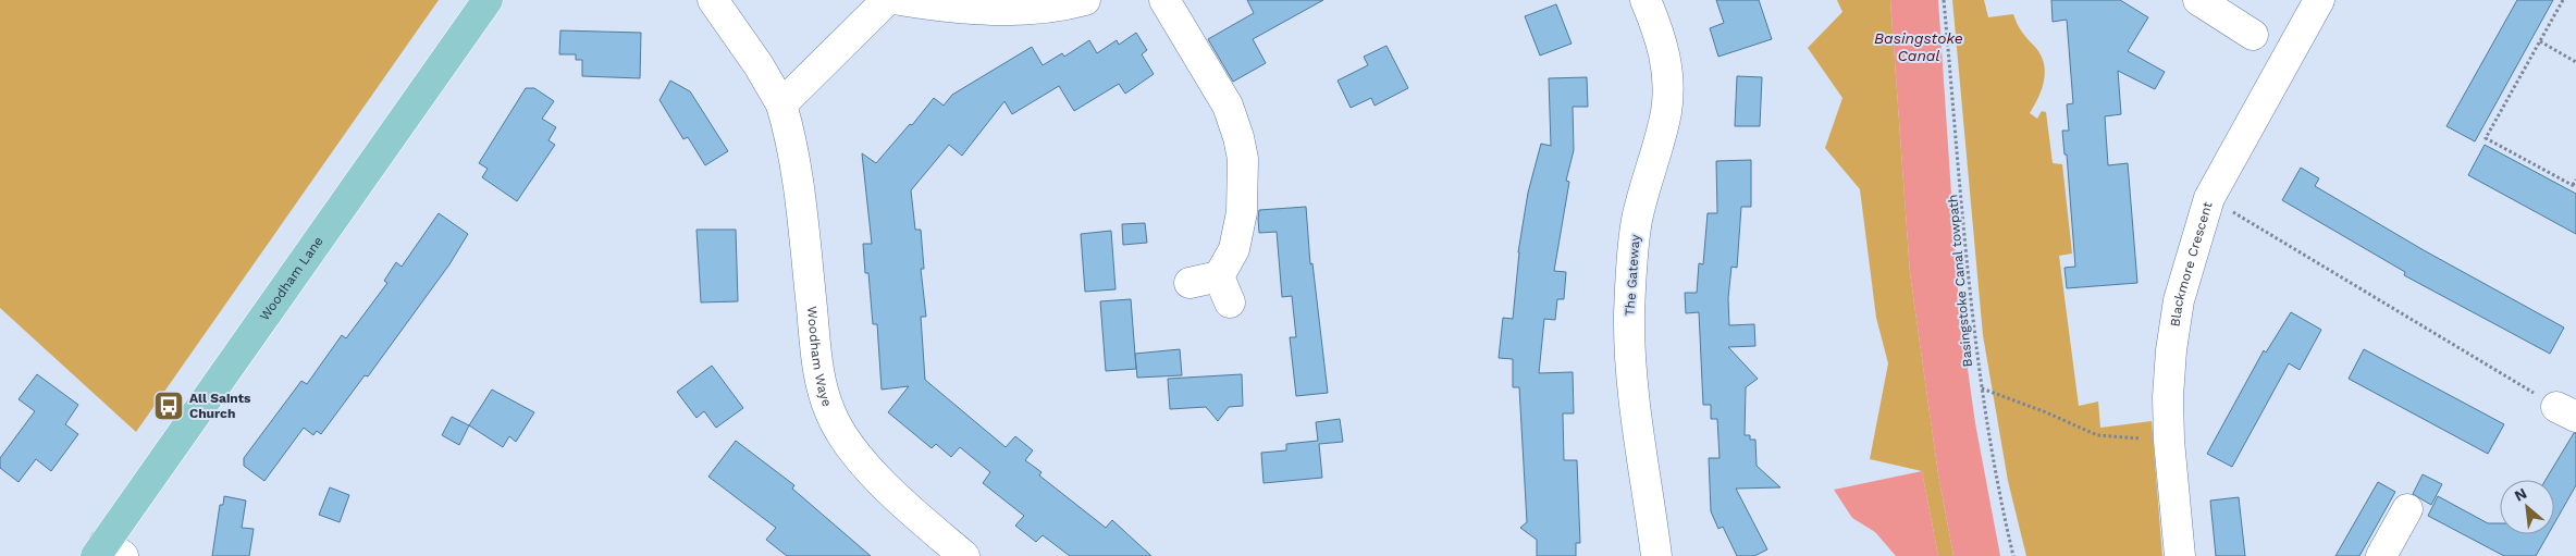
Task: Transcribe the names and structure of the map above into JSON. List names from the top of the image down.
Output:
{
  "streets": {
    "main road": ["Woodham Lane"],
    "street": ["Blackmore Crescent", "The Gateway", "Woodham Waye"],
    "path": ["Basingstoke Canal towpath"]
  },
  "water": ["Basingstoke Canal"],
  "places": {
    "bus stop": ["All Saints Church"]
  },
  "north": "top left"
}
